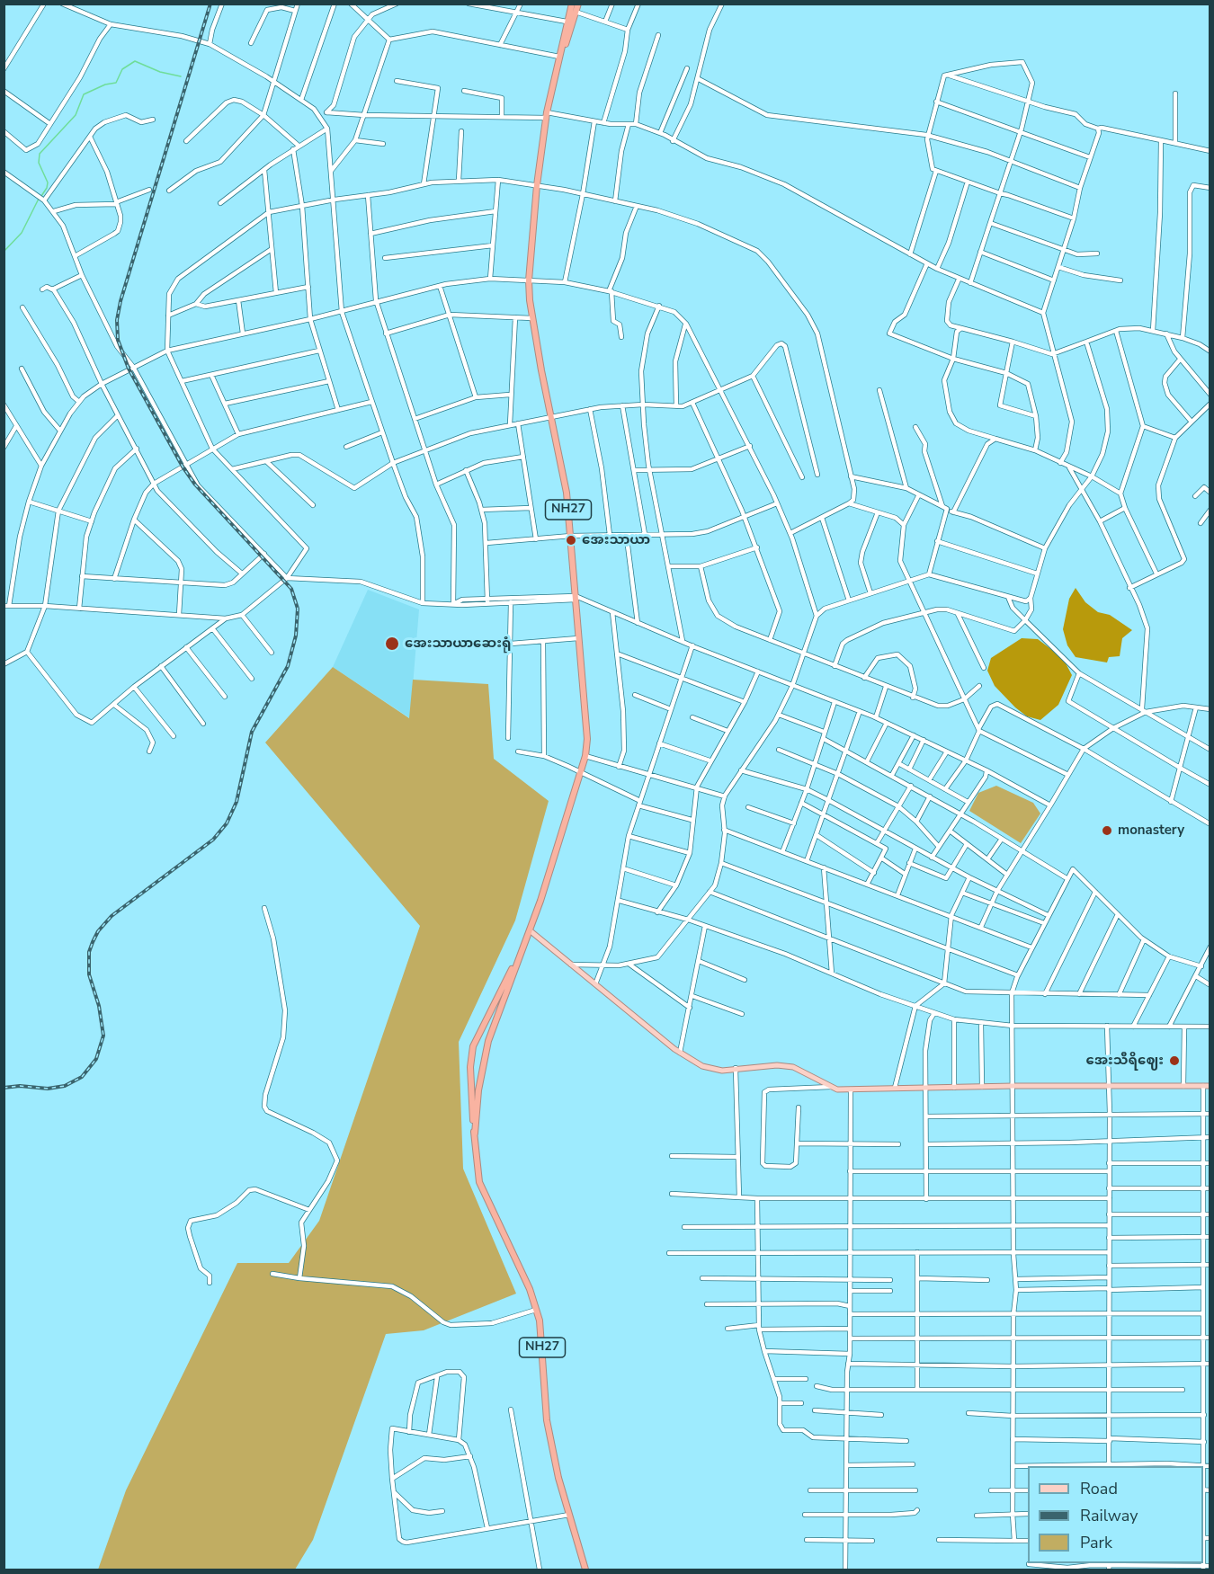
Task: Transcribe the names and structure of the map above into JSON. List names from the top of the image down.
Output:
{
  "streets": {
    "highway": ["NH27"]
  },
  "places": [
    "အေးသာယာ",
    "အေးသာယာဆေးရုံ",
    "monastery",
    "အေးသီရိဈေး"
  ],
  "legend": ["Road", "Railway", "Park"]
}
